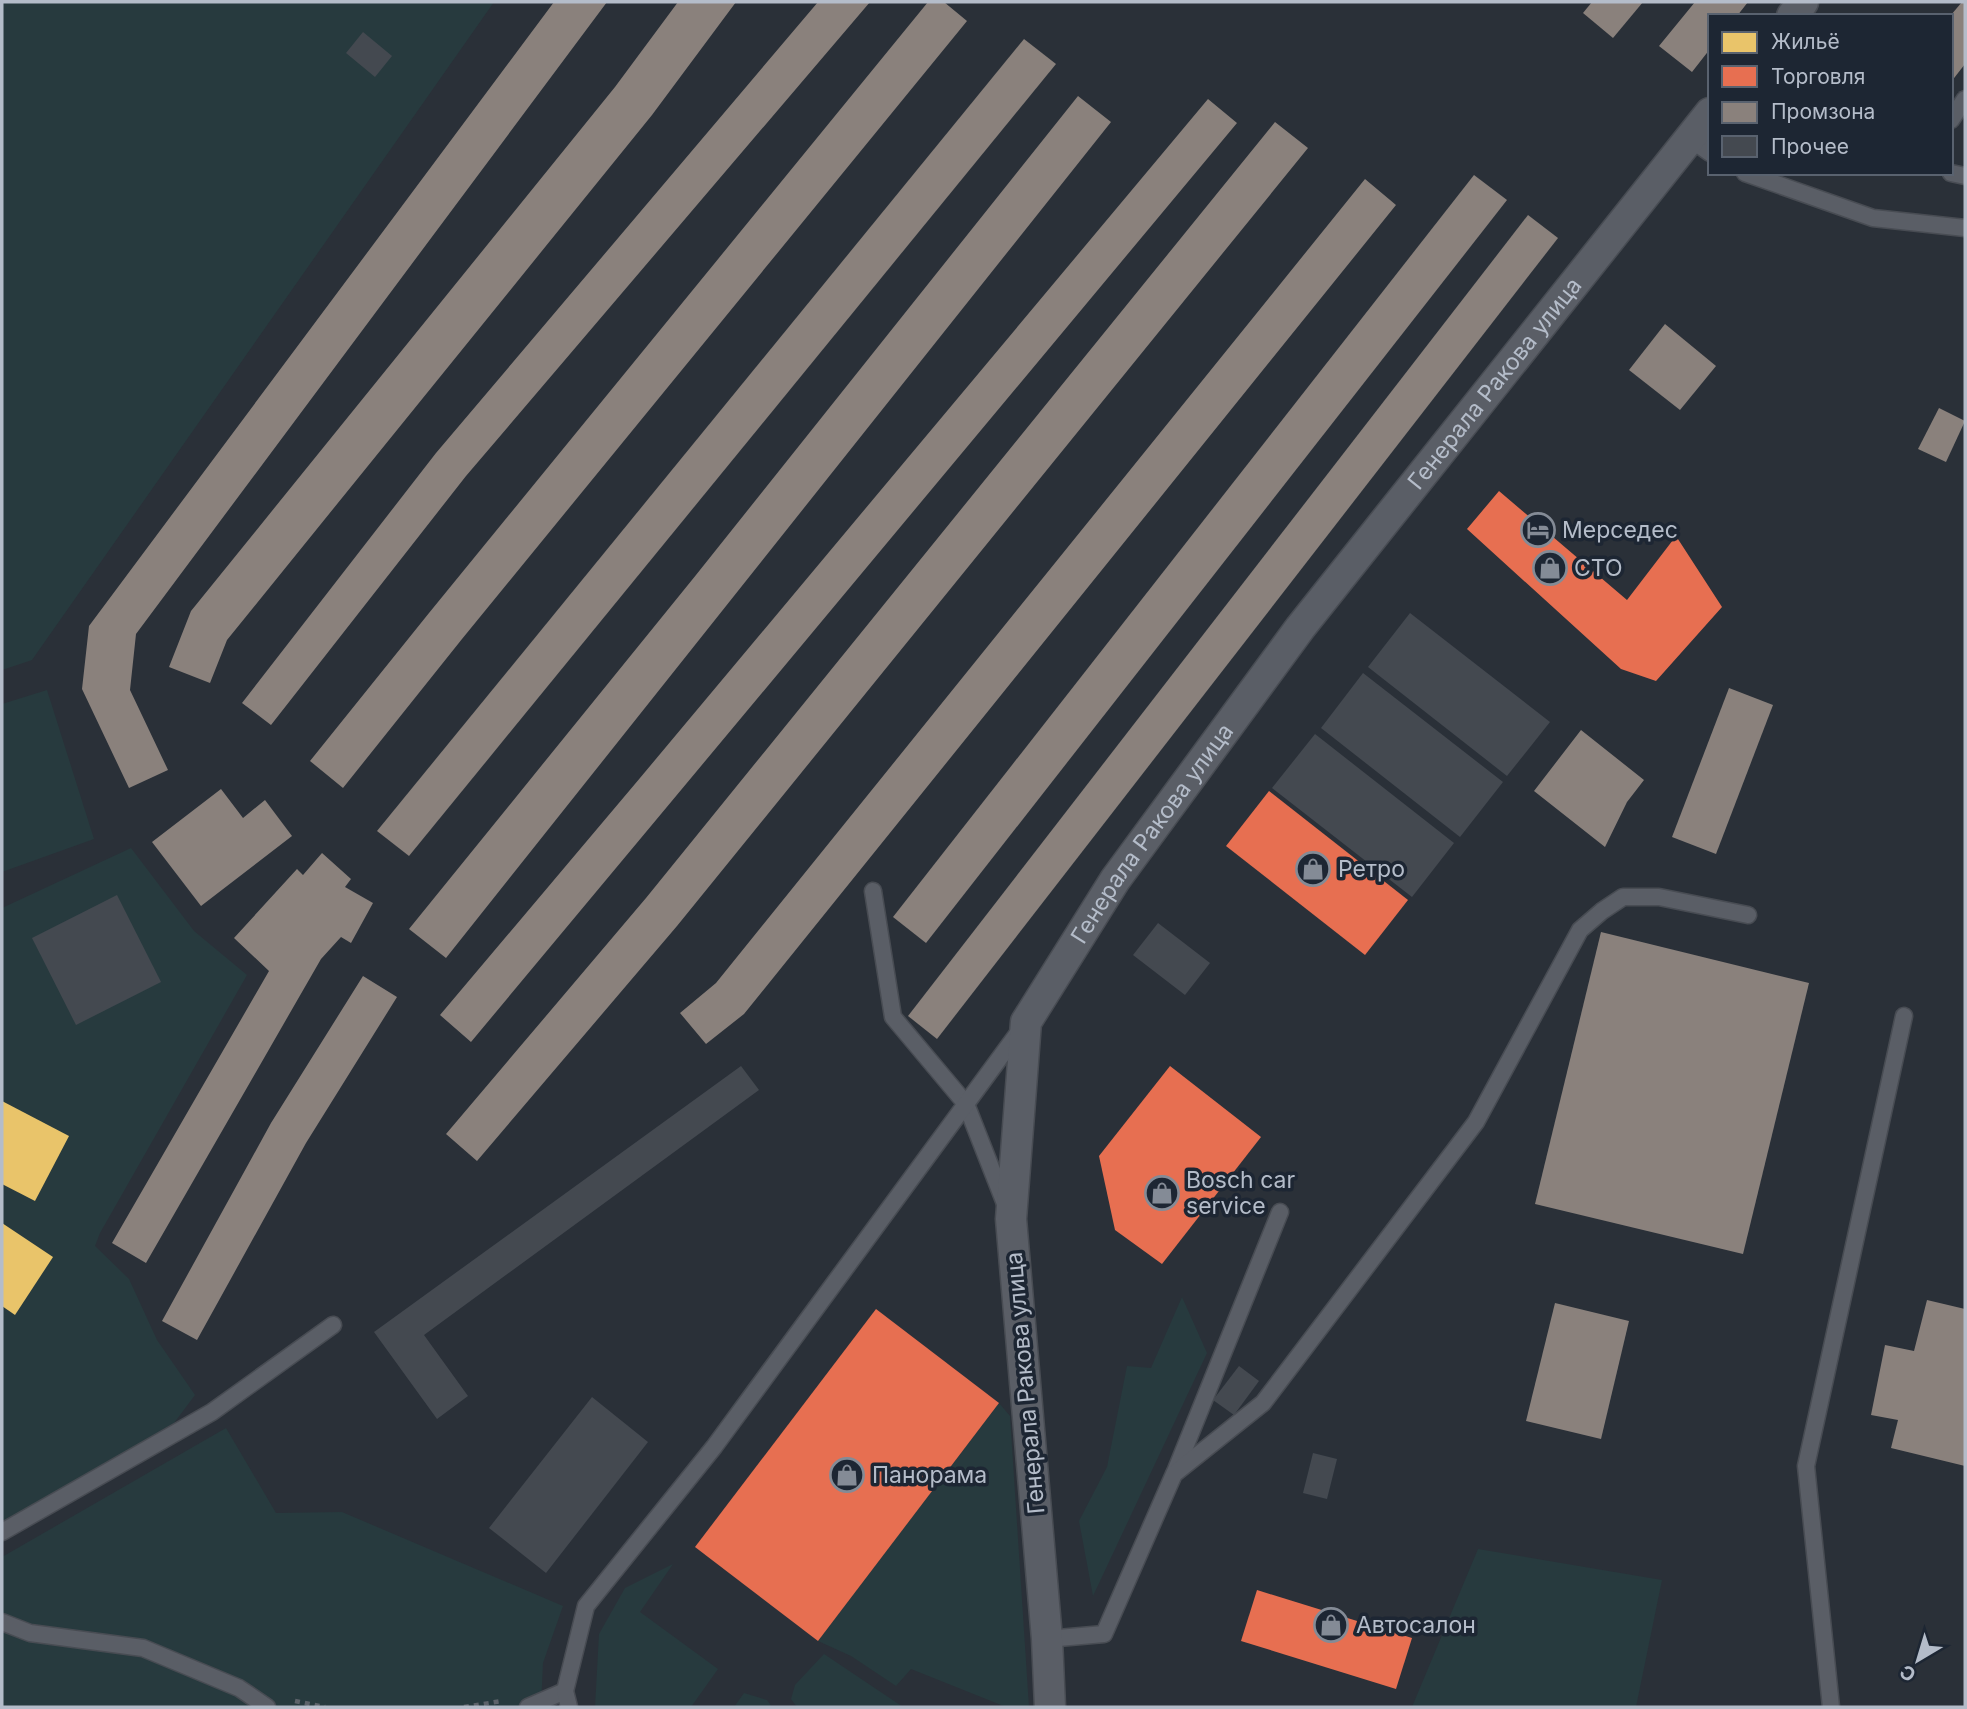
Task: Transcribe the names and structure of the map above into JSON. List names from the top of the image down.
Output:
{
  "streets": {
    "street": ["Генерала Ракова улица"]
  },
  "places": {
    "hotel": ["Мерседес"],
    "shop": [
      "СТО",
      "Ретро",
      "Bosch car service",
      "Панорама",
      "Автосалон"
    ]
  },
  "legend": [
    "Жильё",
    "Торговля",
    "Промзона",
    "Прочее"
  ],
  "north": "bottom left"
}
